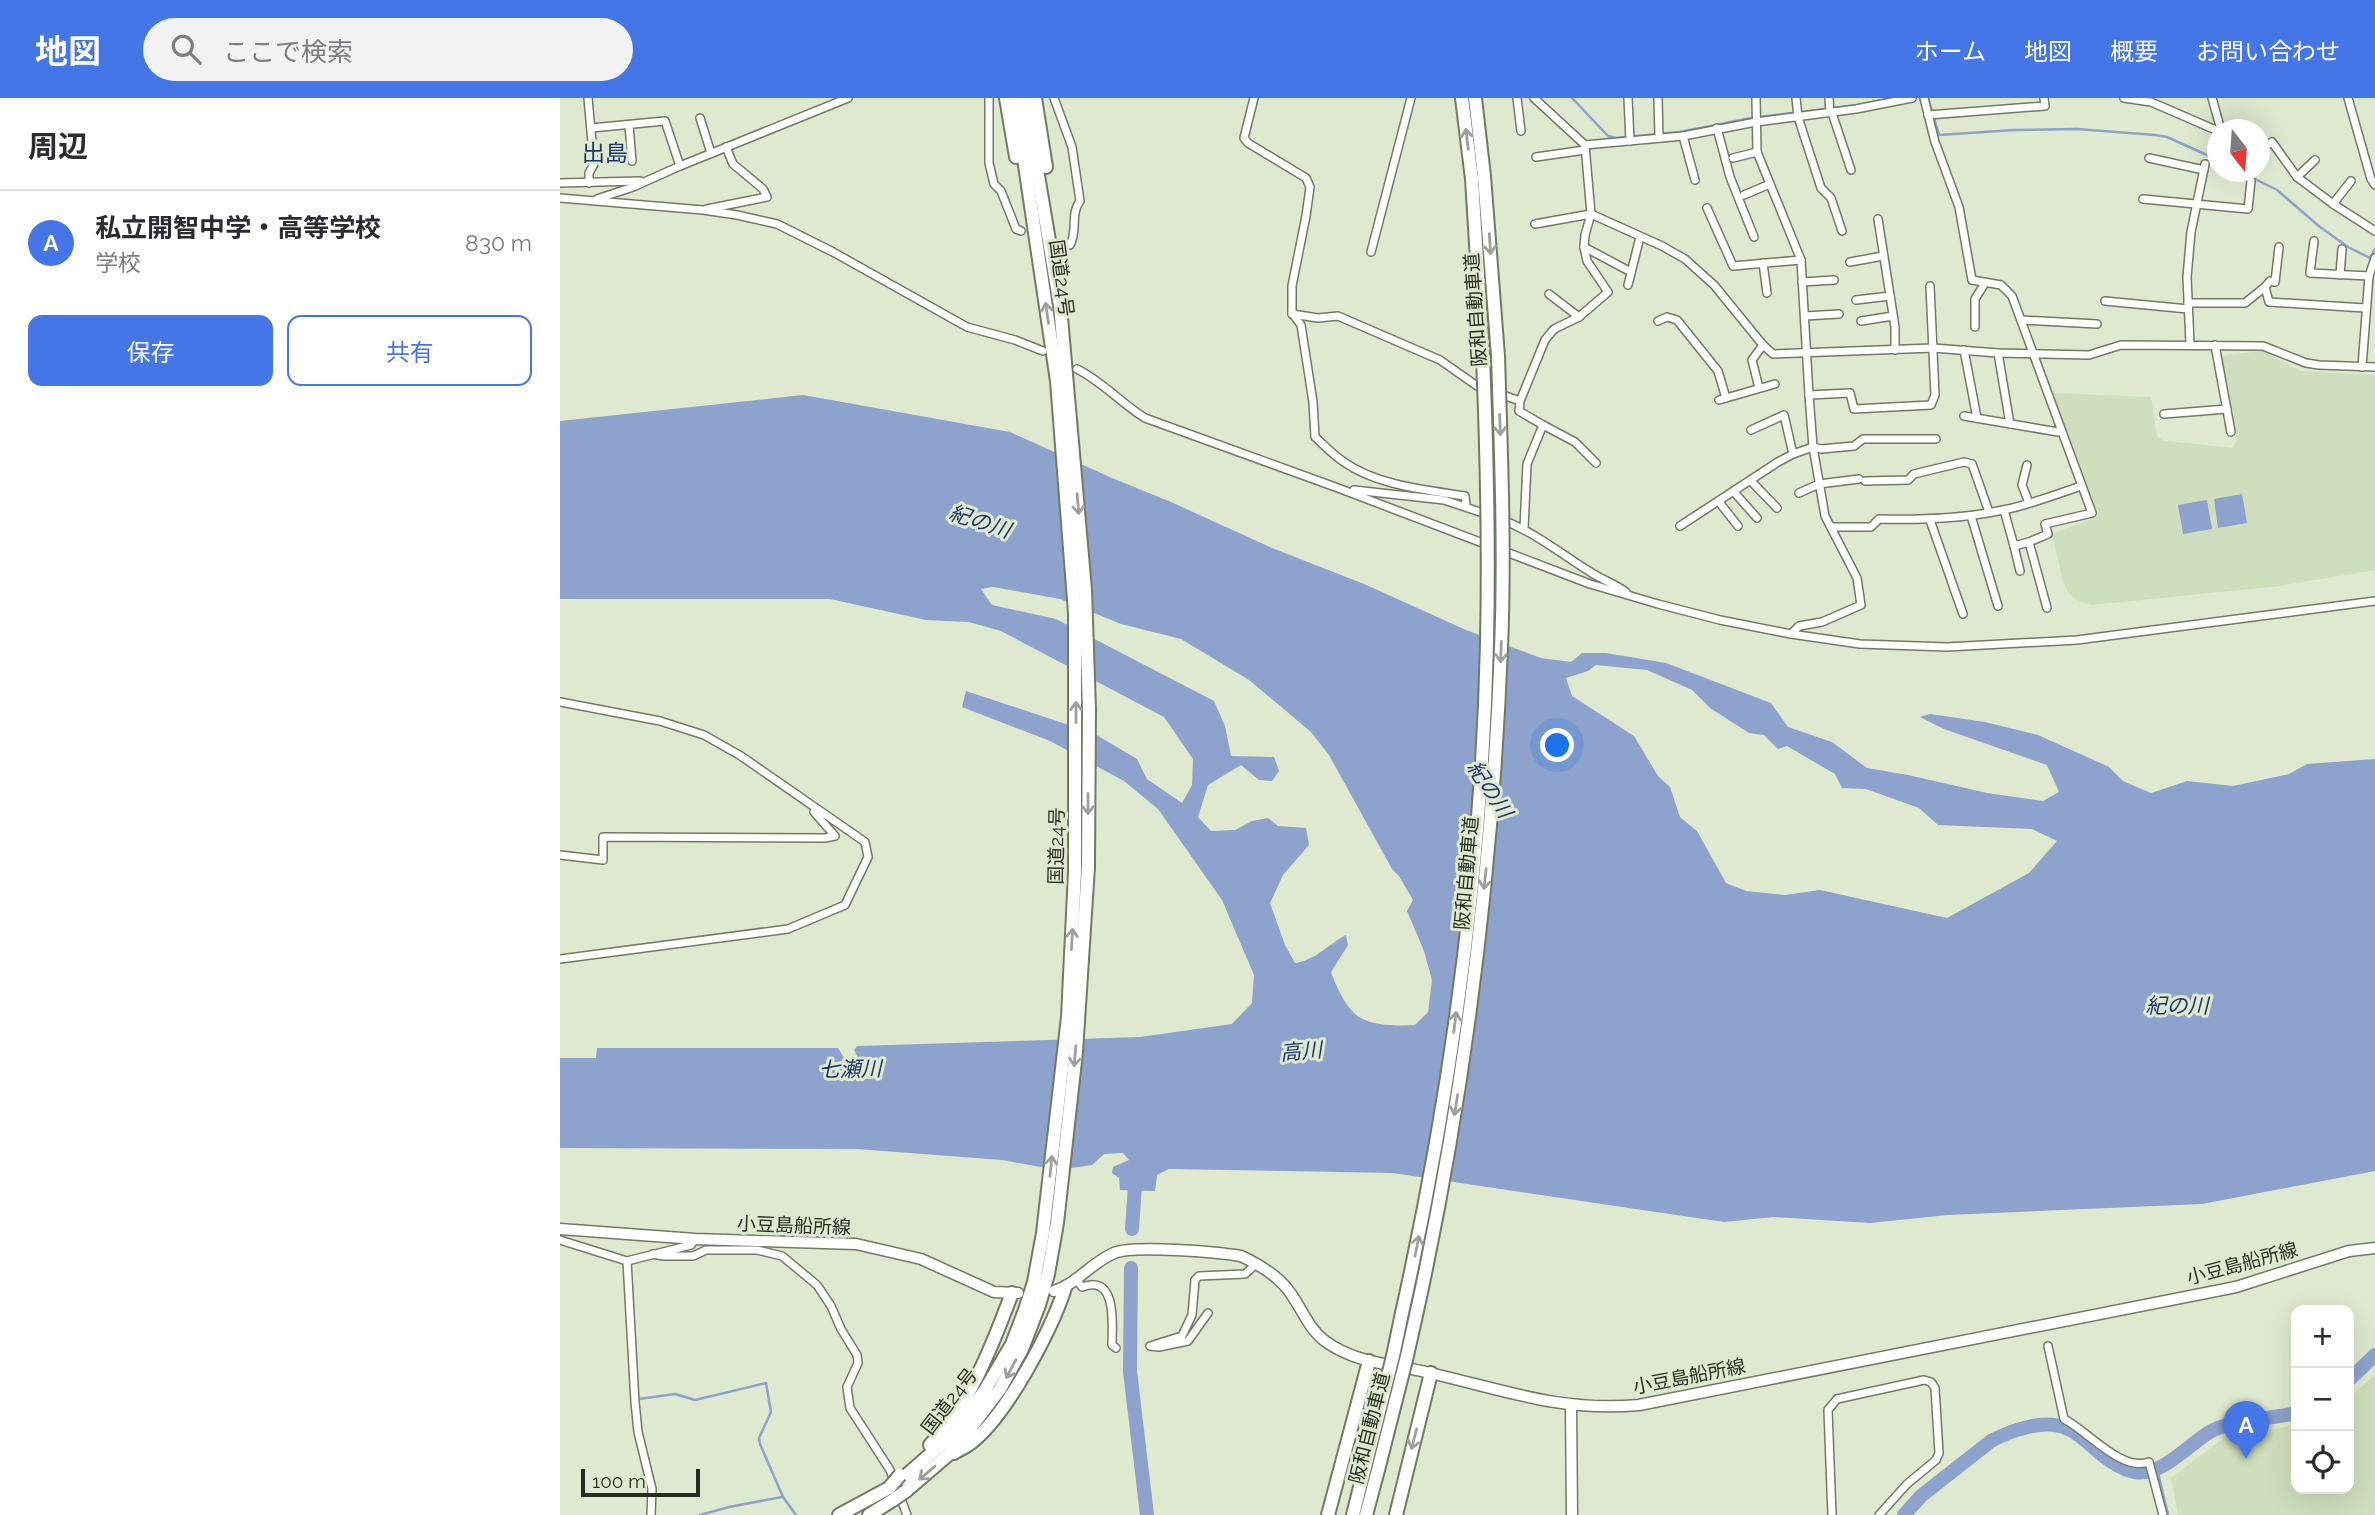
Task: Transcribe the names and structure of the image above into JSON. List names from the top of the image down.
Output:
{
  "streets": {
    "highway": ["国道24号", "阪和自動車道"],
    "main road": ["小豆島船所線"]
  },
  "districts": ["出島"],
  "water": ["紀の川", "高川", "七瀬川"],
  "scale_bar": "100 m",
  "north": "bottom",
  "page": {
    "header": "地図",
    "search": "ここで検索",
    "nav": [
      "ホーム",
      "地図",
      "概要",
      "お問い合わせ"
    ],
    "heading": "周辺",
    "list": [
      {
        "mark": "A",
        "name": "私立開智中学・高等学校",
        "note": "学校",
        "value": "830 m"
      }
    ],
    "buttons": ["保存", "共有"],
    "map_buttons": ["+", "−"],
    "pins": "A",
    "scale": "100 m"
  }
}
